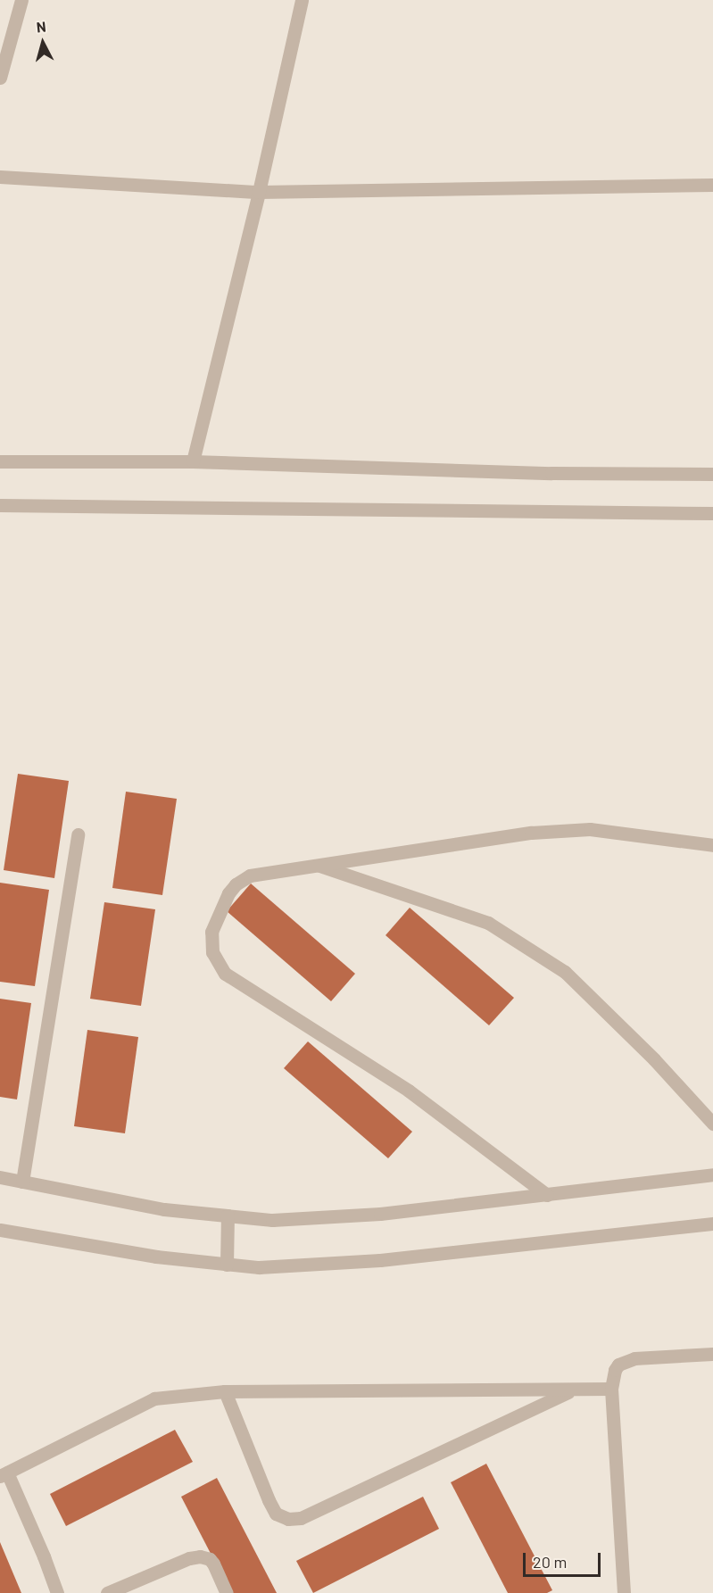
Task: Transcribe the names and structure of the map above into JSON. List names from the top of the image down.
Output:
{
  "scale_bar": "20 m",
  "north": "top"
}
